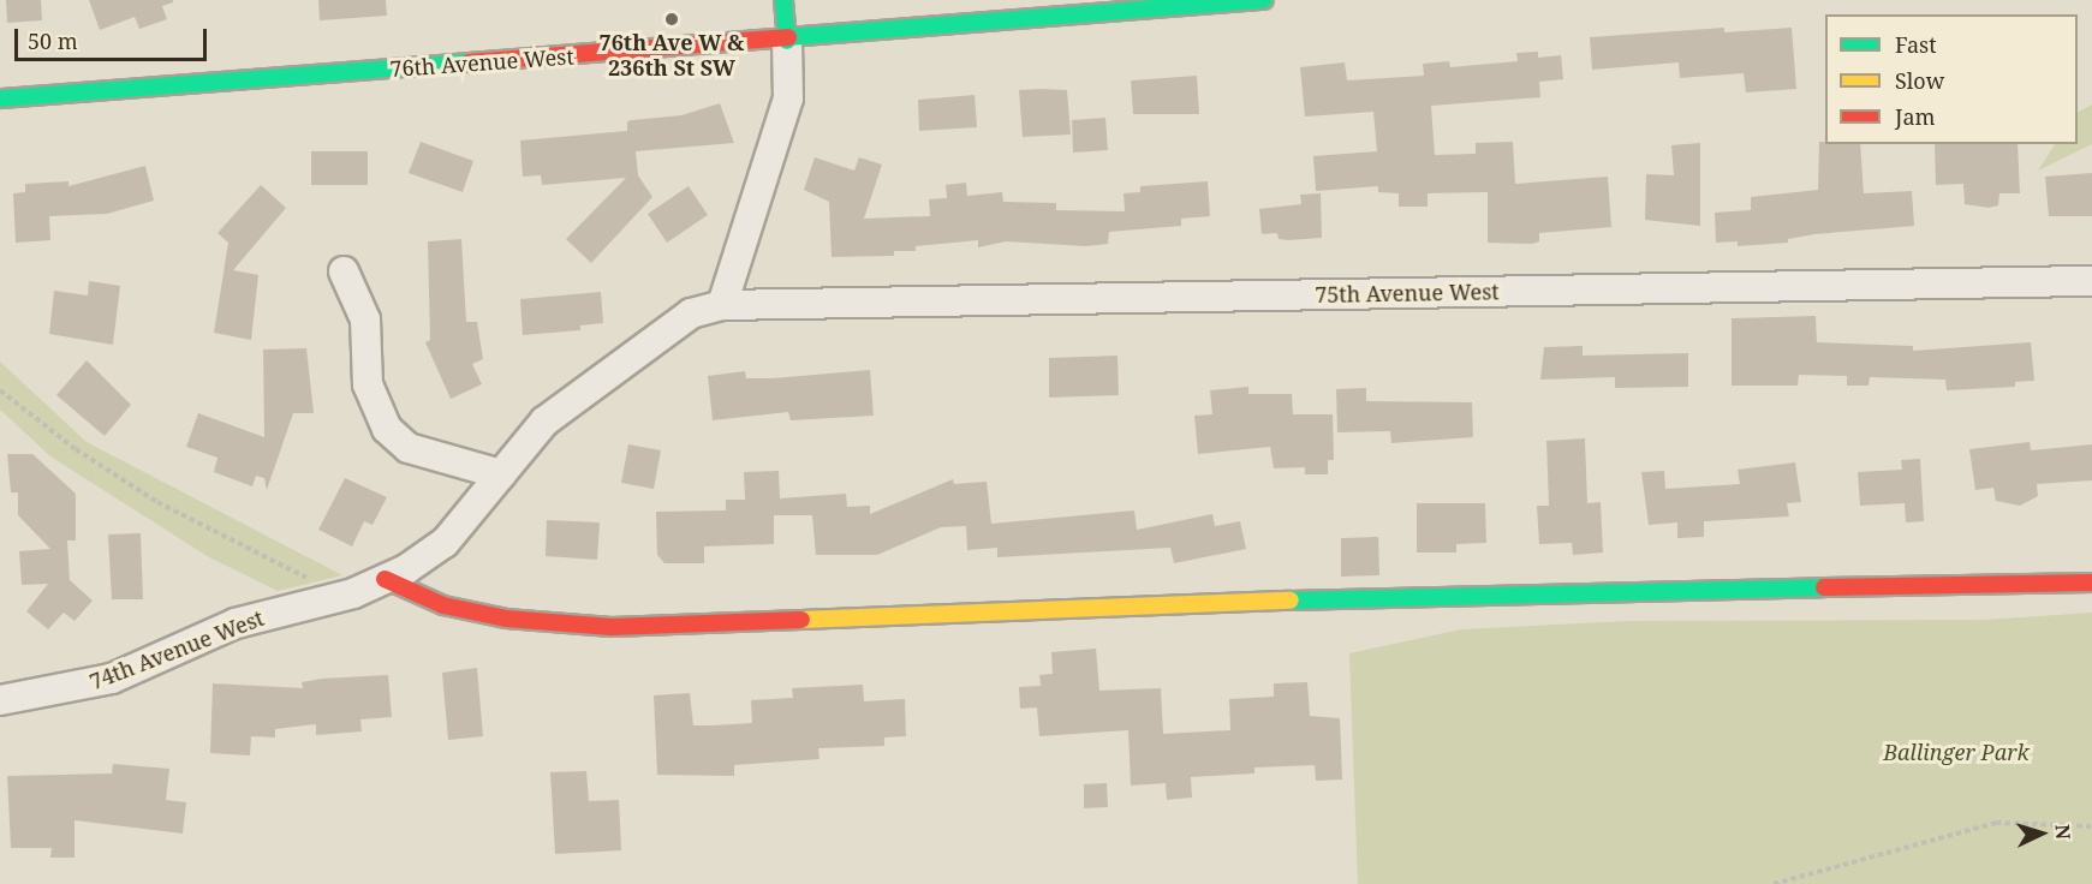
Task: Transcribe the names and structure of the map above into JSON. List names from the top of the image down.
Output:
{
  "streets": {
    "street": ["76th Avenue West", "75th Avenue West", "74th Avenue West"]
  },
  "crossings": [
    ["75th Avenue West", "74th Avenue West"]
  ],
  "parks": ["Ballinger Park"],
  "places": ["76th Ave W & 236th St SW"],
  "legend": ["Fast", "Slow", "Jam"],
  "scale_bar": "50 m",
  "north": "right"
}
